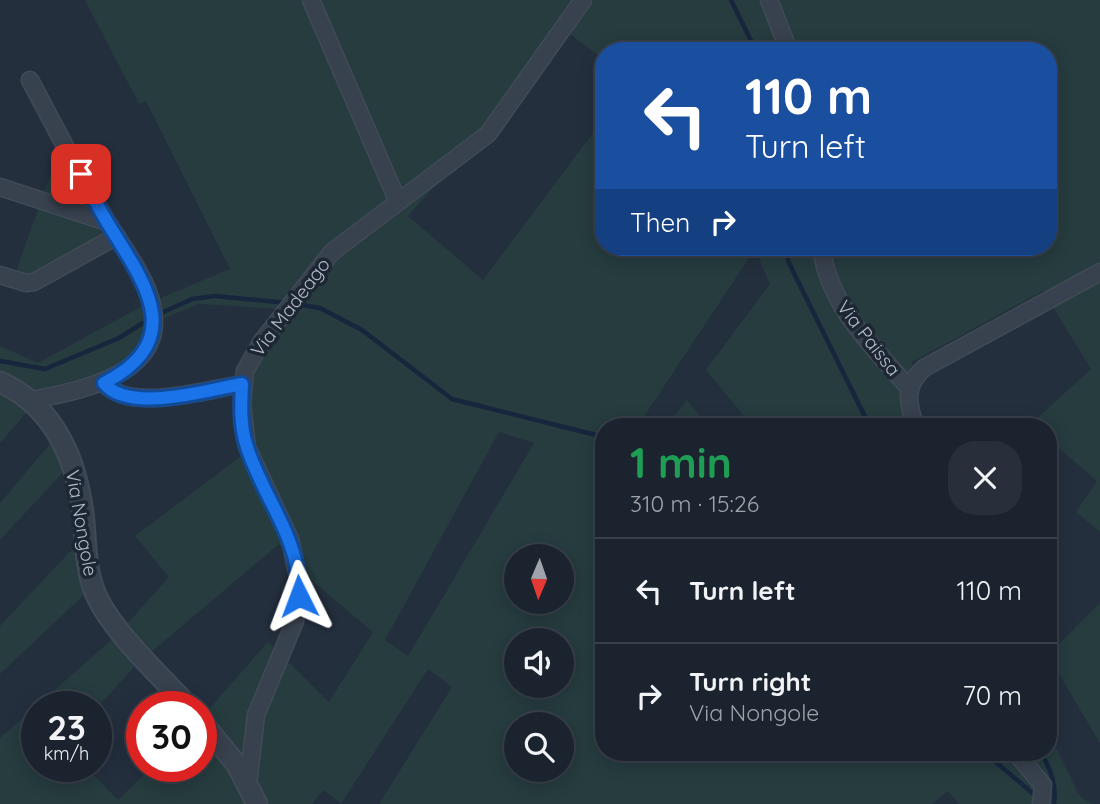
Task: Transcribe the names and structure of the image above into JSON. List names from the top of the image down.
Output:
{
  "streets": {
    "street": ["Via Madeago", "Via Paissa", "Via Nongole"]
  },
  "north": "bottom",
  "page": {
    "turn": ["110 m", "Turn left"],
    "then": "Then",
    "heading": ["1 min", "310 m · 15:26"],
    "list": [
      {
        "name": "Turn left",
        "value": "110 m"
      },
      {
        "name": "Turn right",
        "note": "Via Nongole",
        "value": "70 m"
      }
    ],
    "speed": "23 km/h",
    "limit": "30"
  }
}
